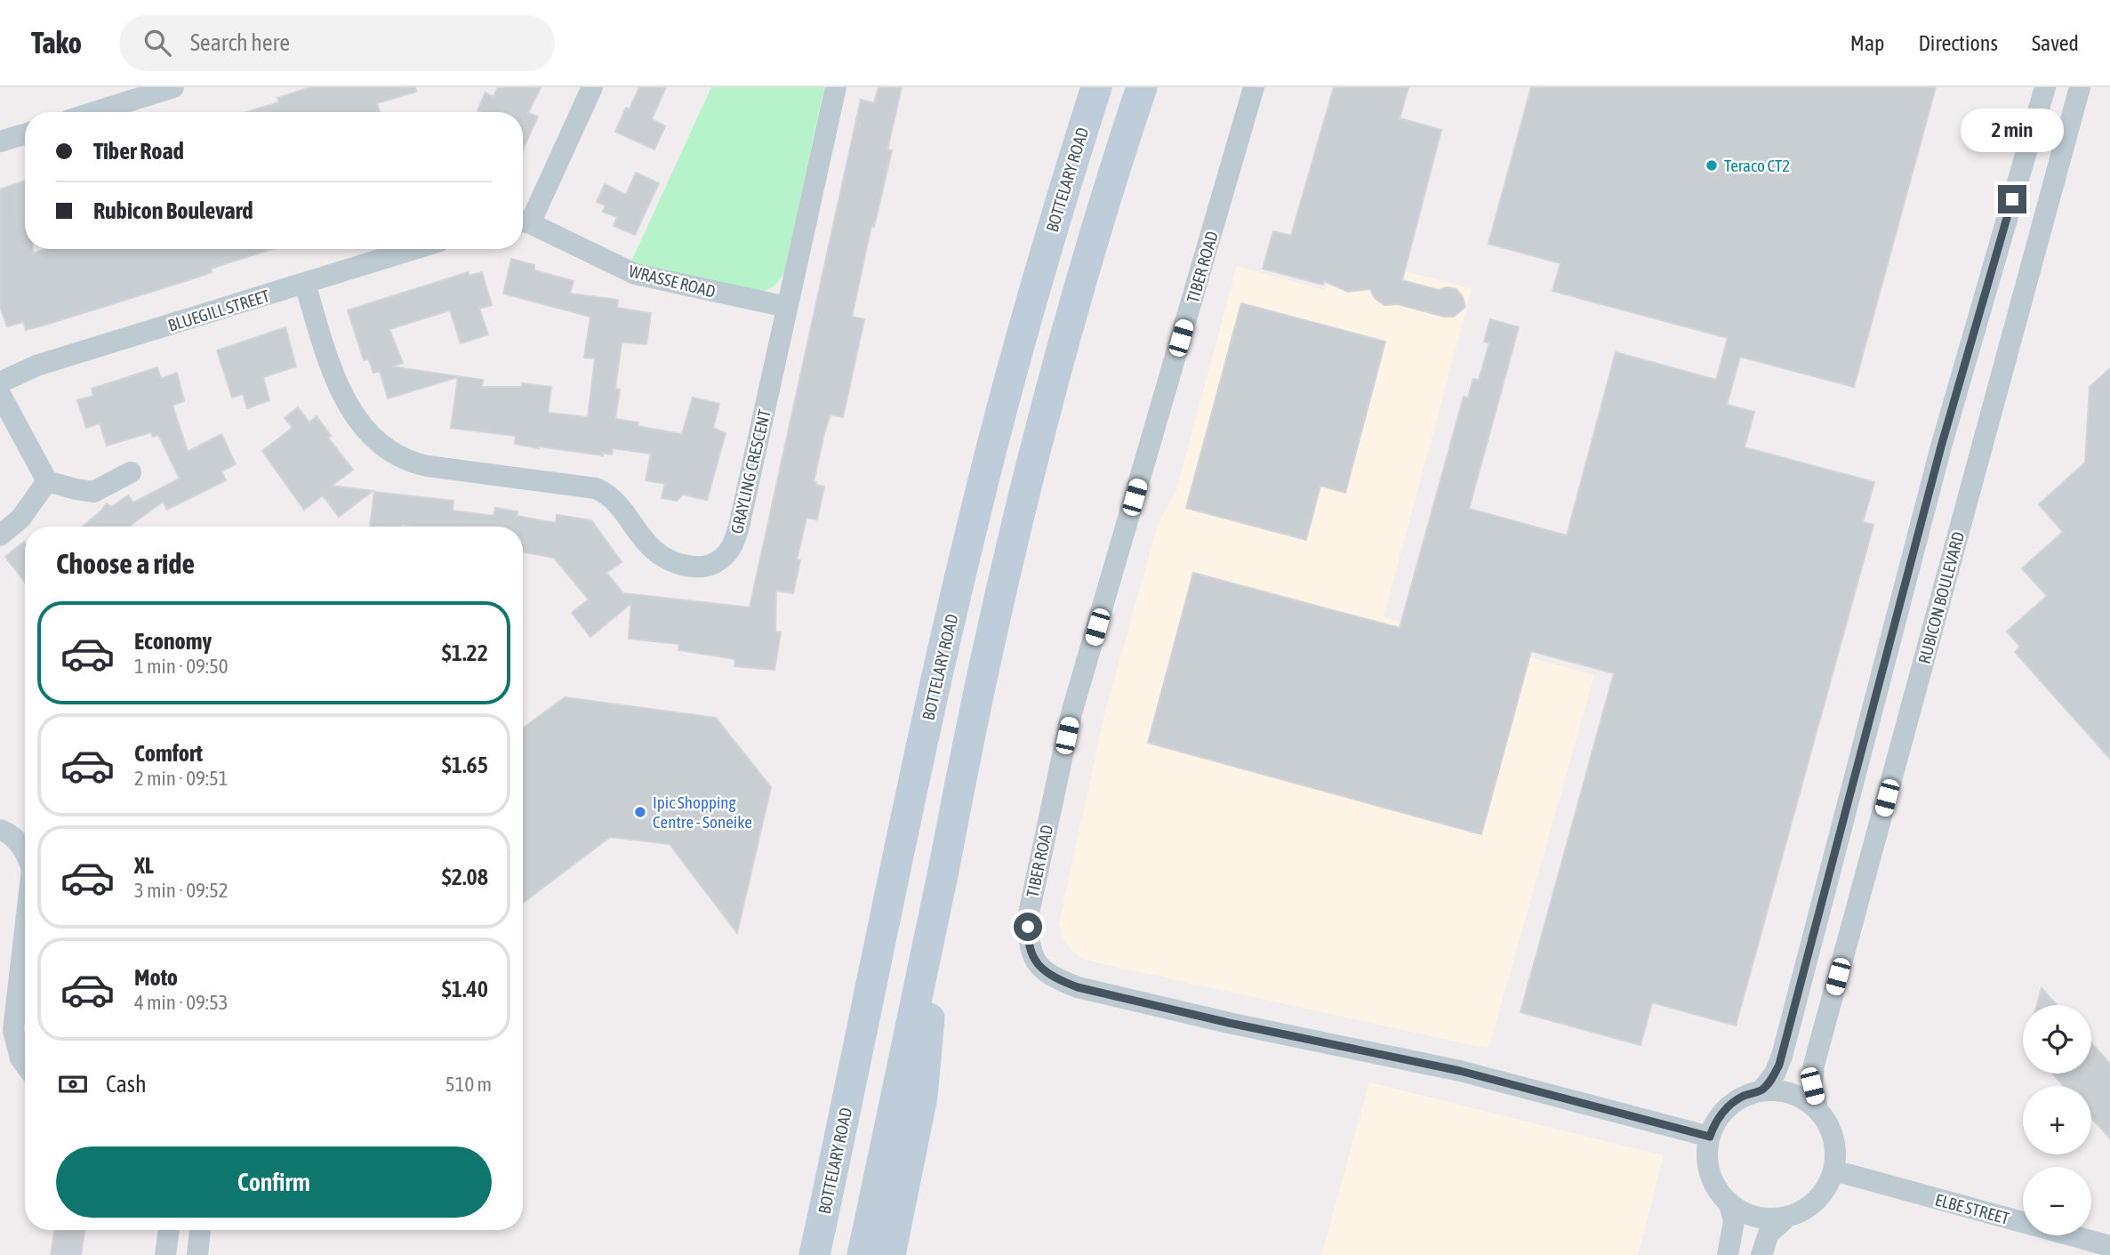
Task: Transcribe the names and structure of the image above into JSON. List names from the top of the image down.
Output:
{
  "streets": {
    "main road": ["BOTTELARY ROAD"],
    "street": [
      "TIBER ROAD",
      "WRASSE ROAD",
      "BLUEGILL STREET",
      "GRAYLING CRESCENT",
      "RUBICON BOULEVARD",
      "ELBE STREET"
    ]
  },
  "crossings": [
    ["TIBER ROAD", "RUBICON BOULEVARD"],
    ["TIBER ROAD", "ELBE STREET"],
    ["WRASSE ROAD", "GRAYLING CRESCENT"],
    ["BLUEGILL STREET", "GRAYLING CRESCENT"],
    ["RUBICON BOULEVARD", "ELBE STREET"]
  ],
  "places": ["Teraco CT2", "Ipic Shopping Centre - Soneike"],
  "page": {
    "header": "Tako",
    "search": "Search here",
    "nav": ["Map", "Directions", "Saved"],
    "bubble": "2 min",
    "banner": ["Tiber Road", "Rubicon Boulevard"],
    "heading": "Choose a ride",
    "list": [
      {
        "name": "Economy",
        "note": "1 min · 09:50",
        "value": "$1.22"
      },
      {
        "name": "Comfort",
        "note": "2 min · 09:51",
        "value": "$1.65"
      },
      {
        "name": "XL",
        "note": "3 min · 09:52",
        "value": "$2.08"
      },
      {
        "name": "Moto",
        "note": "4 min · 09:53",
        "value": "$1.40"
      }
    ],
    "map_buttons": ["+", "−"],
    "pay": ["Cash", "510 m"],
    "buttons": "Confirm"
  }
}
